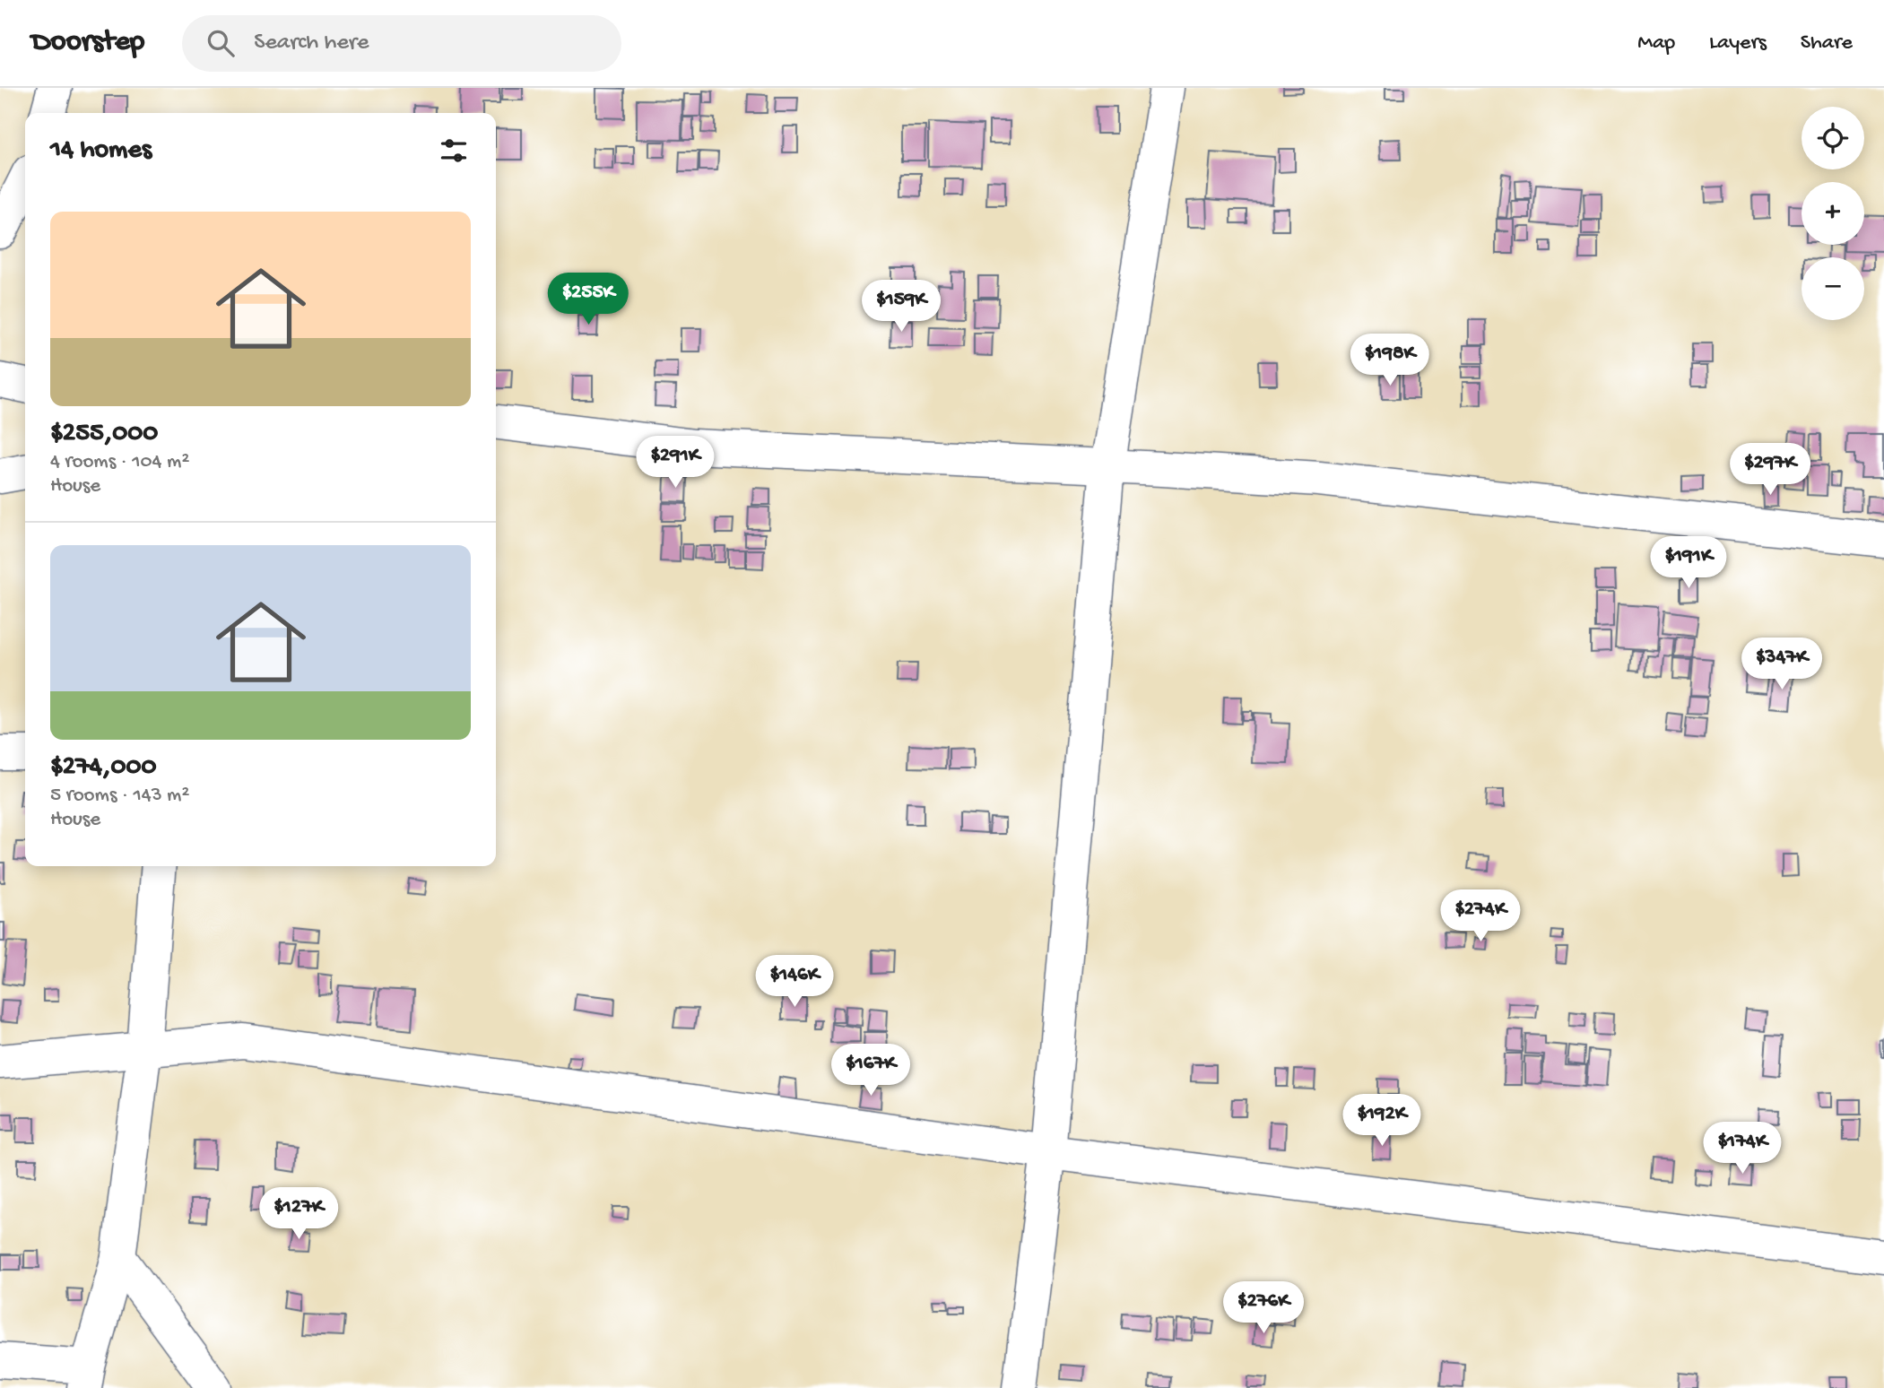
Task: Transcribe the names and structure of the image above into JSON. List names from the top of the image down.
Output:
{
  "page": {
    "header": "Doorstep",
    "search": "Search here",
    "nav": ["Map", "Layers", "Share"],
    "map_buttons": ["+", "−"],
    "heading": "14 homes",
    "list": [
      {
        "name": "$255,000",
        "note": "4 rooms · 104 m² · House"
      },
      {
        "name": "$274,000",
        "note": "5 rooms · 143 m² · House"
      }
    ],
    "price": [
      "$255K",
      "$159K",
      "$198K",
      "$291K",
      "$297K",
      "$191K",
      "$347K",
      "$274K",
      "$146K",
      "$167K",
      "$192K",
      "$174K",
      "$127K",
      "$276K"
    ]
  }
}
